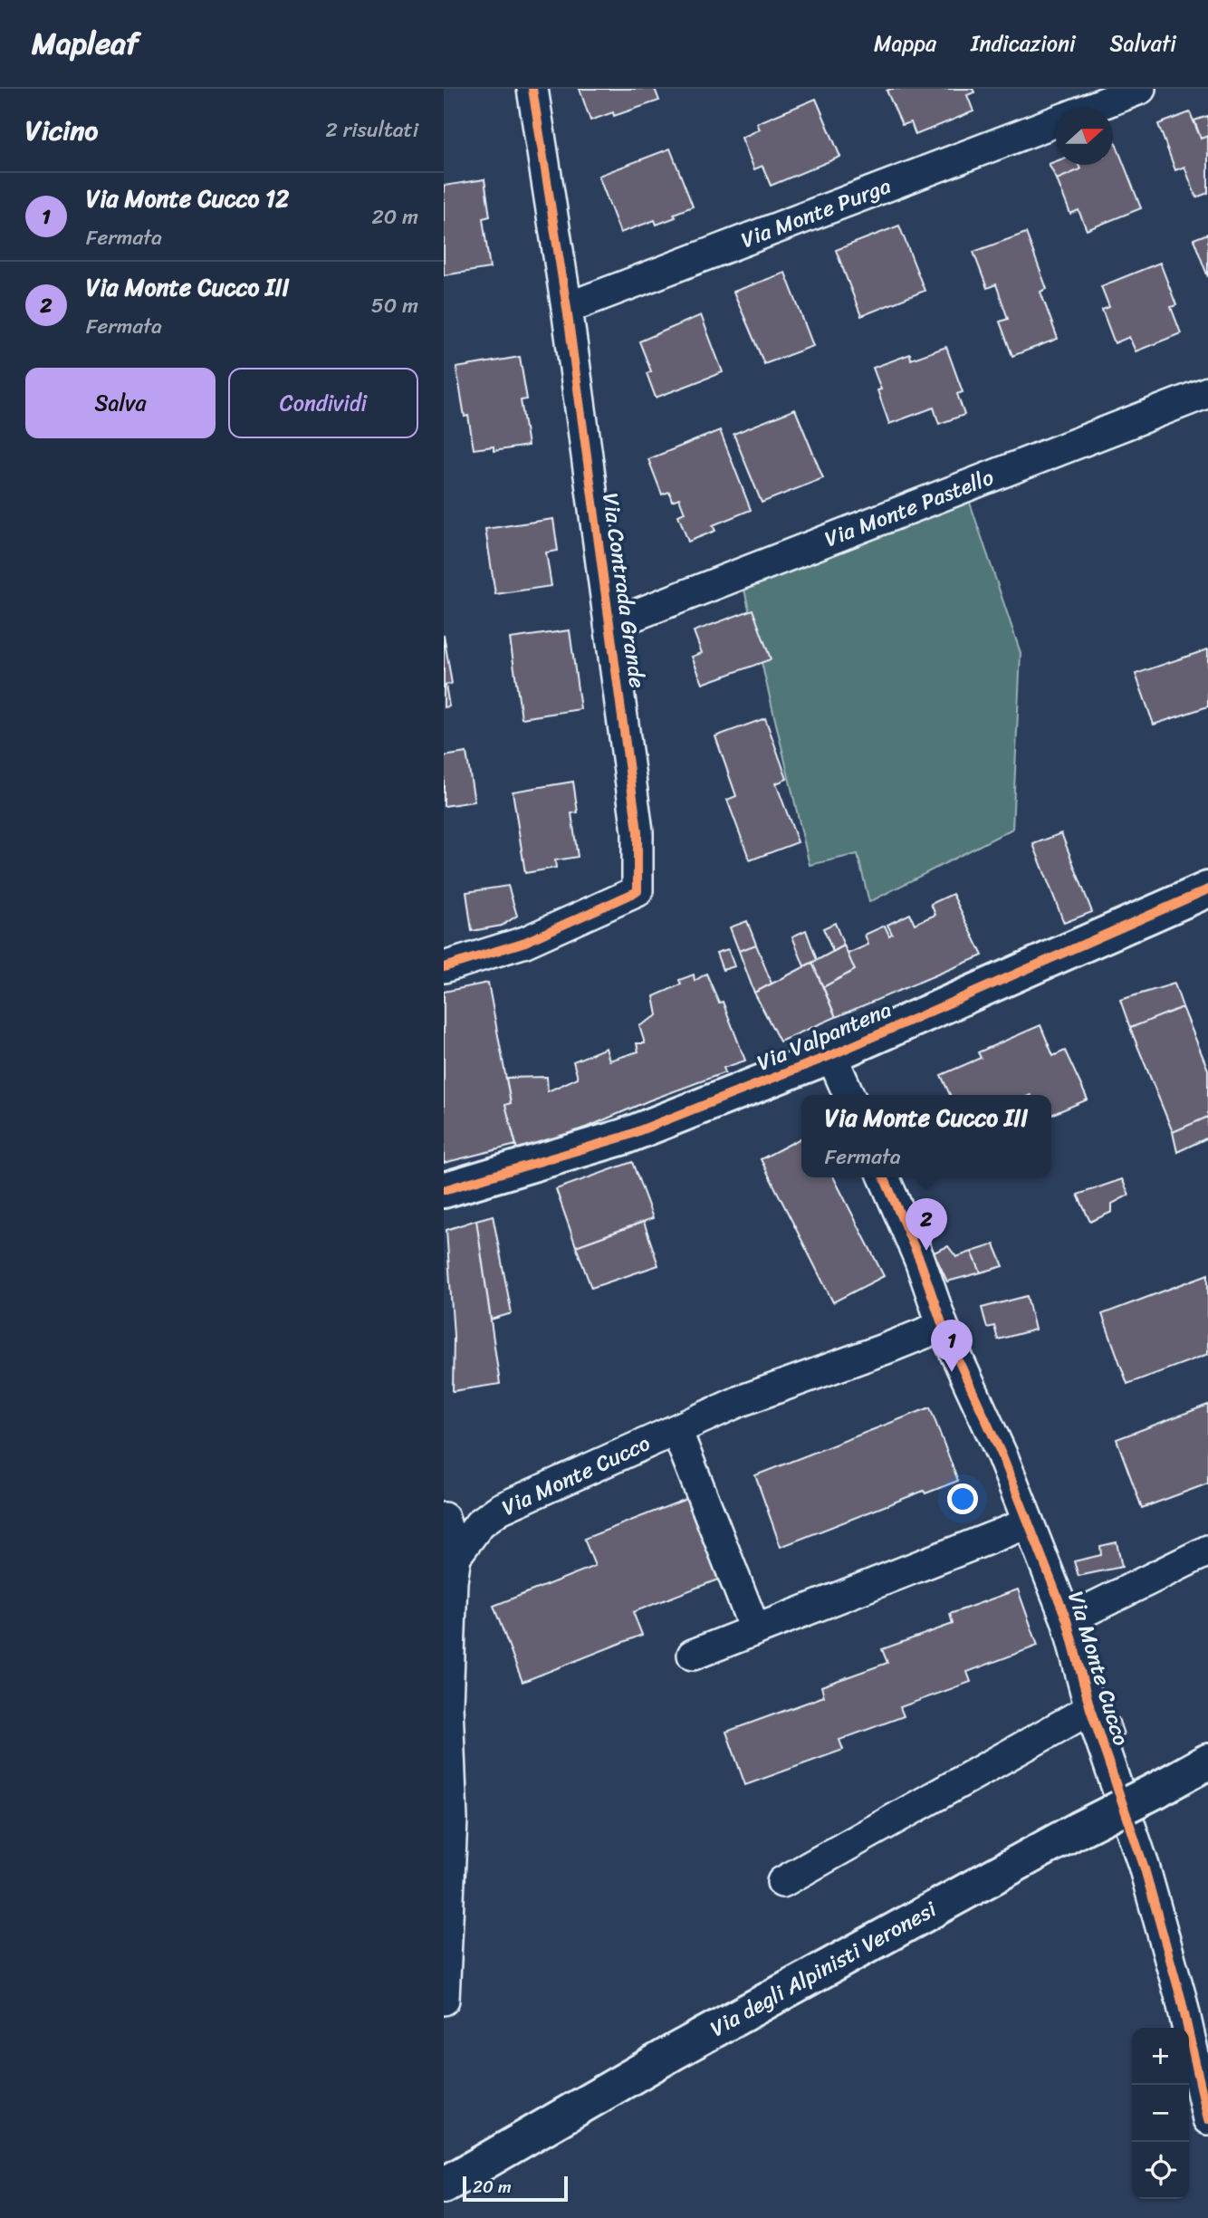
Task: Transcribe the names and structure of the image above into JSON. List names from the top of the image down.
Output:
{
  "streets": {
    "main road": ["Via Valpantena", "Via degli Alpinisti Veronesi"],
    "street": [
      "Via Monte Purga",
      "Via Monte Pastello",
      "Via Contrada Grande",
      "Via Monte Cucco"
    ]
  },
  "crossings": [
    ["Via Monte Purga", "Via Contrada Grande"],
    ["Via Monte Pastello", "Via Contrada Grande"]
  ],
  "scale_bar": "20 m",
  "north": "right",
  "page": {
    "header": "Mapleaf",
    "nav": ["Mappa", "Indicazioni", "Salvati"],
    "heading": ["Vicino", "2 risultati"],
    "list": [
      {
        "mark": "1",
        "name": "Via Monte Cucco 12",
        "note": "Fermata",
        "value": "20 m"
      },
      {
        "mark": "2",
        "name": "Via Monte Cucco III",
        "note": "Fermata",
        "value": "50 m"
      }
    ],
    "buttons": ["Salva", "Condividi"],
    "popup": ["Via Monte Cucco III", "Fermata"],
    "pins": ["2", "1"],
    "map_buttons": ["+", "−"],
    "scale": "20 m"
  }
}
